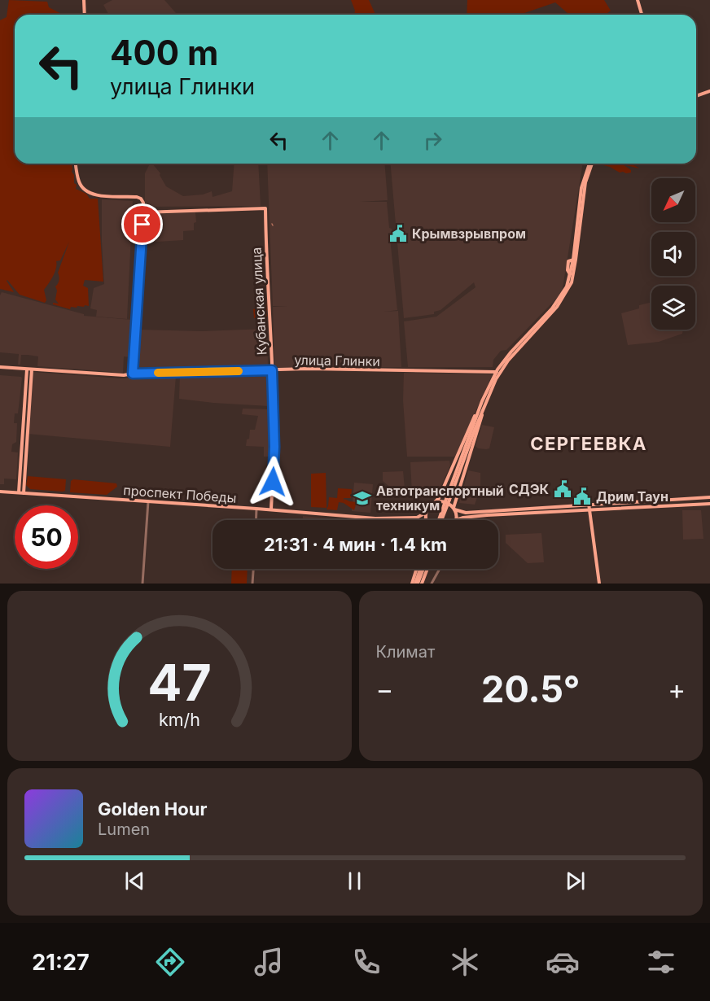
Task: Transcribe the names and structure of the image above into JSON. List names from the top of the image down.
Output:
{
  "streets": {
    "main road": ["Кубанская улица", "улица Глинки", "проспект Победы"]
  },
  "crossings": [
    ["Кубанская улица", "улица Глинки"],
    ["Кубанская улица", "проспект Победы"]
  ],
  "districts": ["СЕРГЕЕВКА"],
  "places": {
    "public building": ["Крымвзрывпром", "СДЭК", "Дрим Таун"],
    "school or university": ["Автотранспортный техникум"]
  },
  "north": "bottom left",
  "page": {
    "turn": ["400 m", "улица Глинки"],
    "limit": "50",
    "trip": "21:31 · 4 мин · 1.4 km",
    "tile": "Климат",
    "heat": ["−", "20.5°", "+"],
    "song": ["Golden Hour", "Lumen"],
    "tabs": "21:27",
    "gauge": ["47", "km/h"]
  }
}
